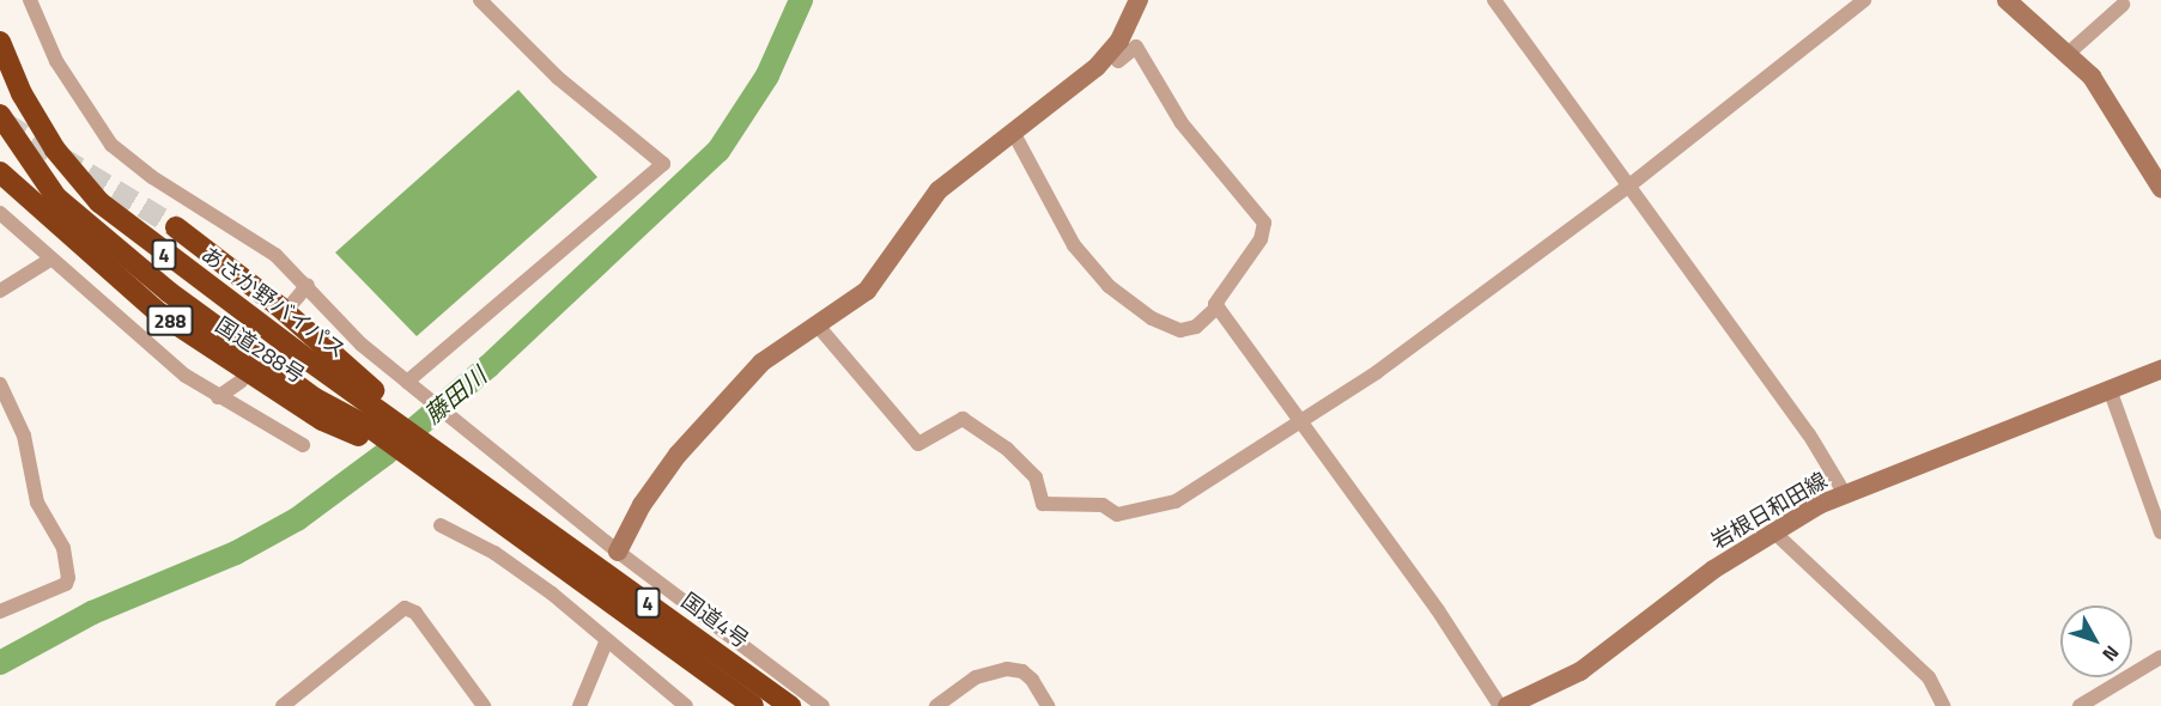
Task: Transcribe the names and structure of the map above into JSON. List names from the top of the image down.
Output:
{
  "streets": {
    "highway": [
      "4",
      "あさか野バイパス",
      "288",
      "国道288号",
      "国道4号"
    ],
    "street": ["岩根日和田線"]
  },
  "crossings": [
    ["4", "あさか野バイパス"],
    ["4", "国道288号"],
    ["あさか野バイパス", "国道288号"],
    ["国道288号", "国道4号"]
  ],
  "water": ["藤田川"],
  "north": "bottom right"
}
